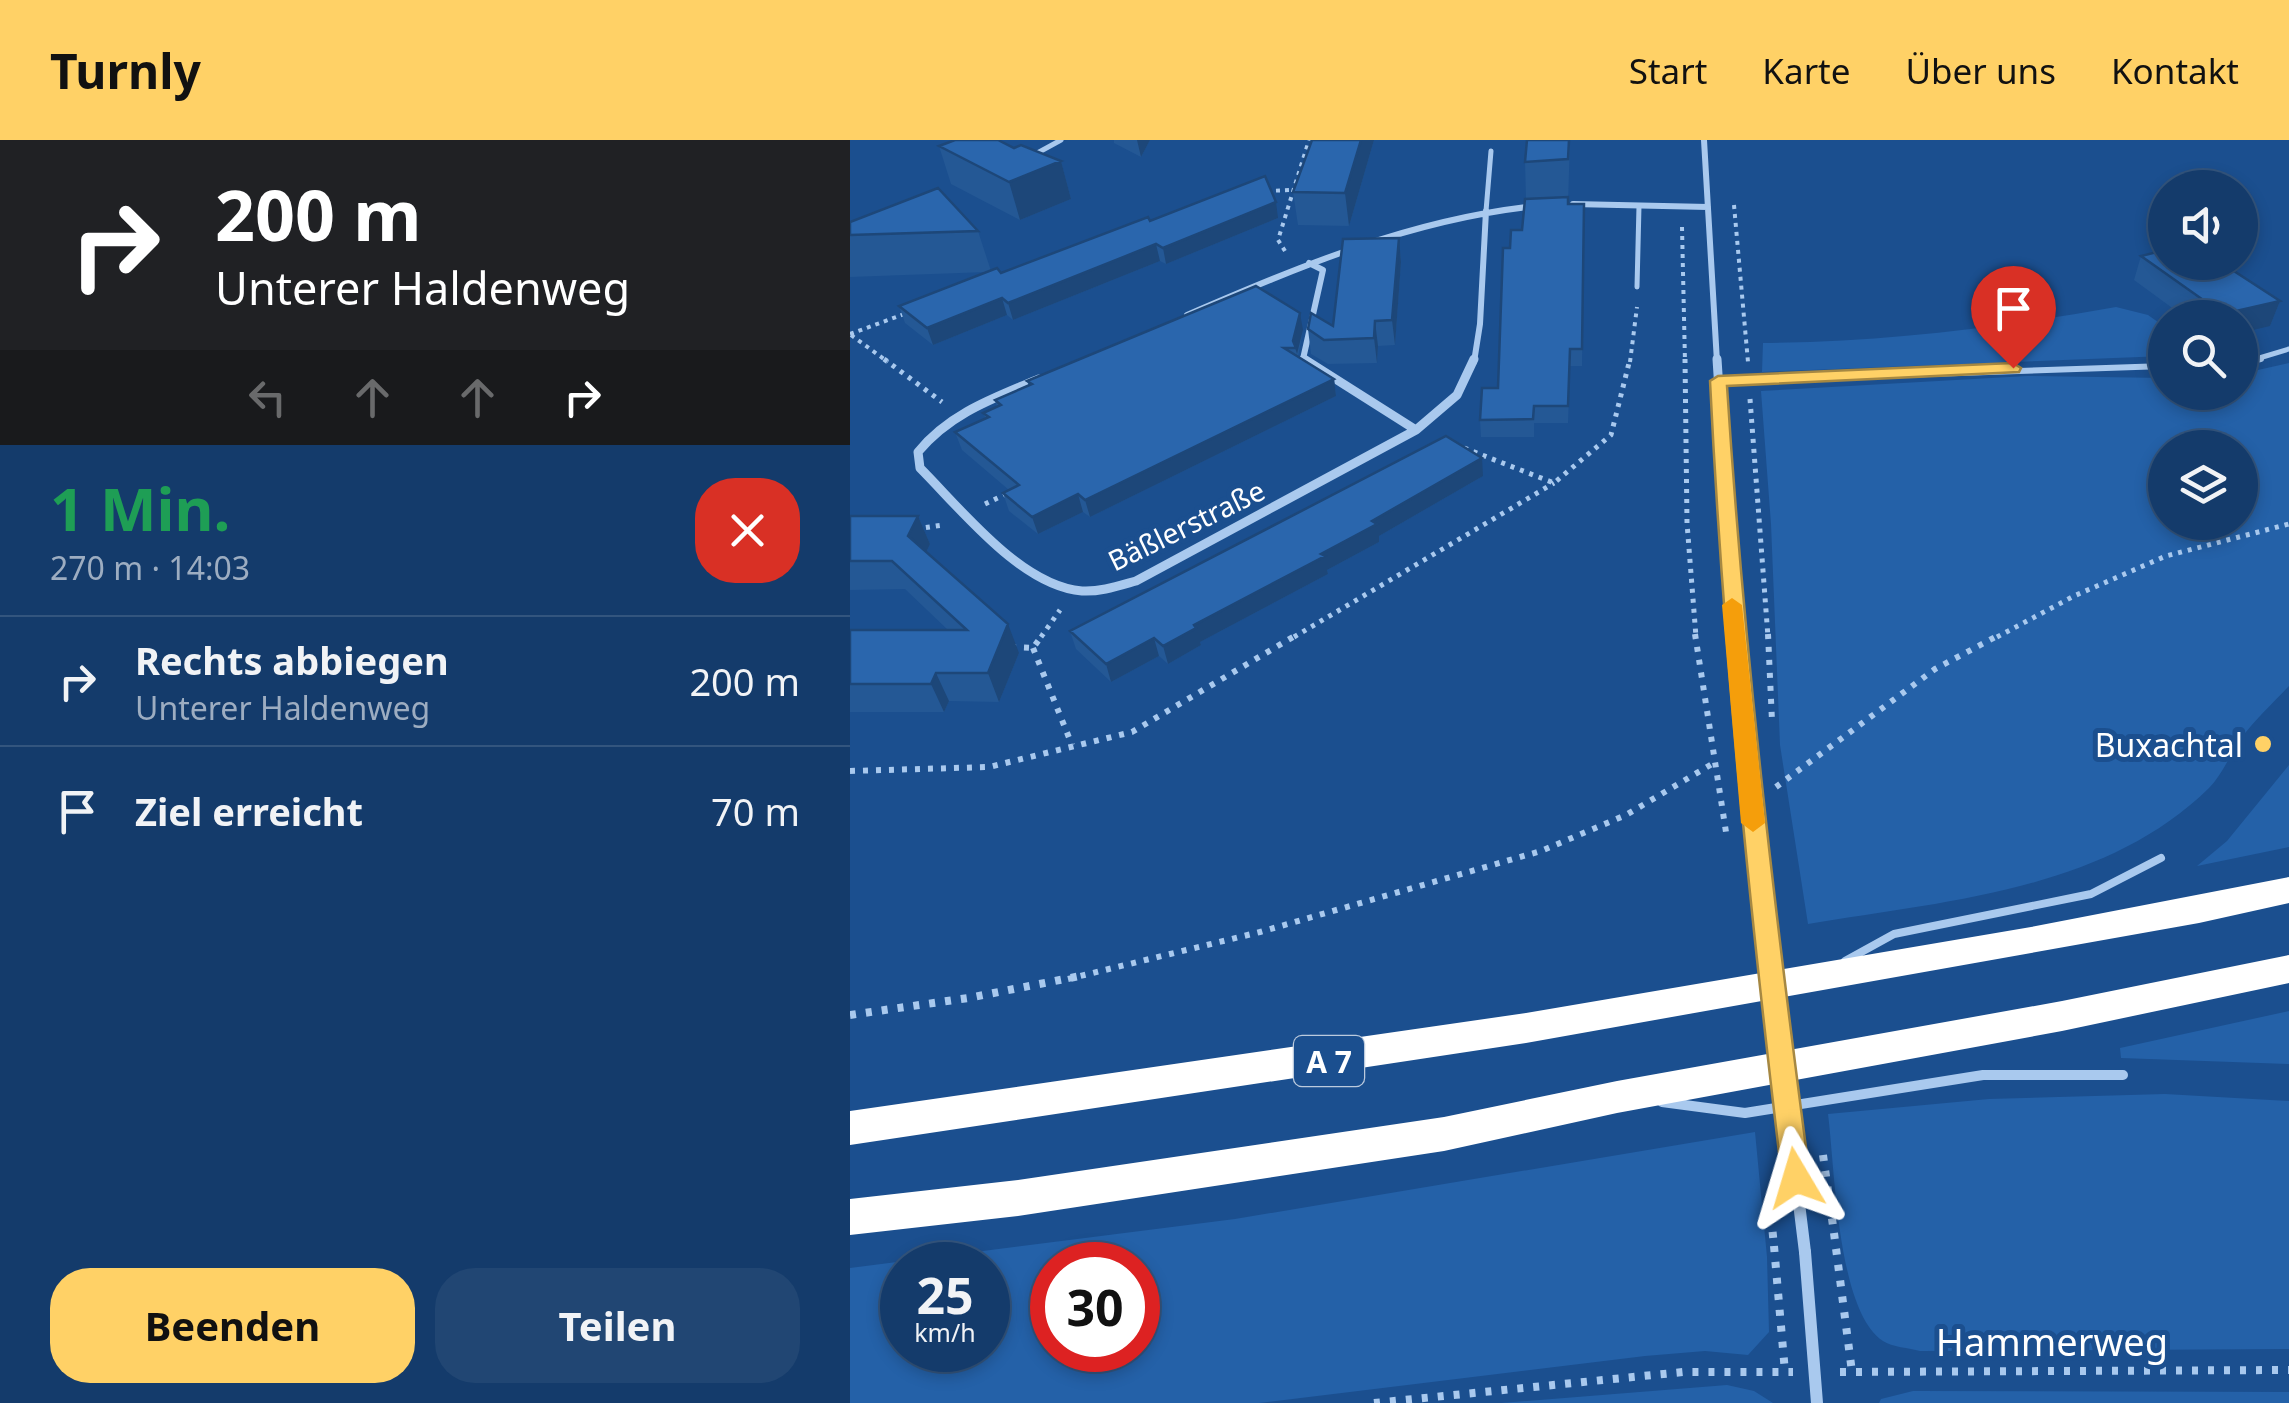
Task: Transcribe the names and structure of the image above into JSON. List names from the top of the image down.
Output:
{
  "streets": {
    "highway": ["A 7"],
    "street": ["Bäßlerstraße"],
    "path": ["Hammerweg"]
  },
  "places": ["Buxachtal"],
  "page": {
    "header": "Turnly",
    "nav": [
      "Start",
      "Karte",
      "Über uns",
      "Kontakt"
    ],
    "turn": ["200 m", "Unterer Haldenweg"],
    "heading": ["1 Min.", "270 m · 14:03"],
    "list": [
      {
        "name": "Rechts abbiegen",
        "note": "Unterer Haldenweg",
        "value": "200 m"
      },
      {
        "name": "Ziel erreicht",
        "value": "70 m"
      }
    ],
    "speed": "25 km/h",
    "limit": "30",
    "buttons": ["Beenden", "Teilen"]
  }
}
